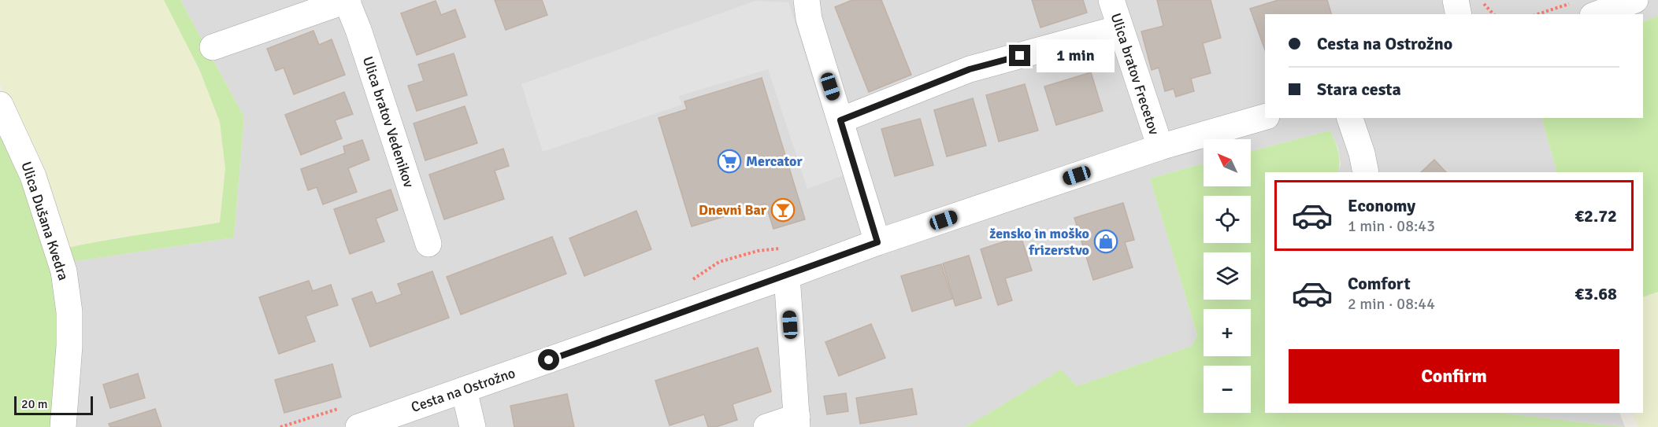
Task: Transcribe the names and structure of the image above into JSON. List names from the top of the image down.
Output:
{
  "streets": {
    "street": [
      "Ulica bratov Frecetov",
      "Ulica bratov Vedenikov",
      "Ulica Dušana Kvedra",
      "Cesta na Ostrožno"
    ]
  },
  "crossings": [
    ["Ulica bratov Frecetov", "Cesta na Ostrožno"]
  ],
  "places": {
    "supermarket": ["Mercator"],
    "bar": ["Dnevni Bar"],
    "shop": ["žensko in moško frizerstvo"]
  },
  "scale_bar": "20 m",
  "north": "top left",
  "page": {
    "banner": ["Cesta na Ostrožno", "Stara cesta"],
    "bubble": "1 min",
    "map_buttons": ["+", "−"],
    "list": [
      {
        "name": "Economy",
        "note": "1 min · 08:43",
        "value": "€2.72"
      },
      {
        "name": "Comfort",
        "note": "2 min · 08:44",
        "value": "€3.68"
      }
    ],
    "buttons": "Confirm",
    "scale": "20 m"
  }
}
